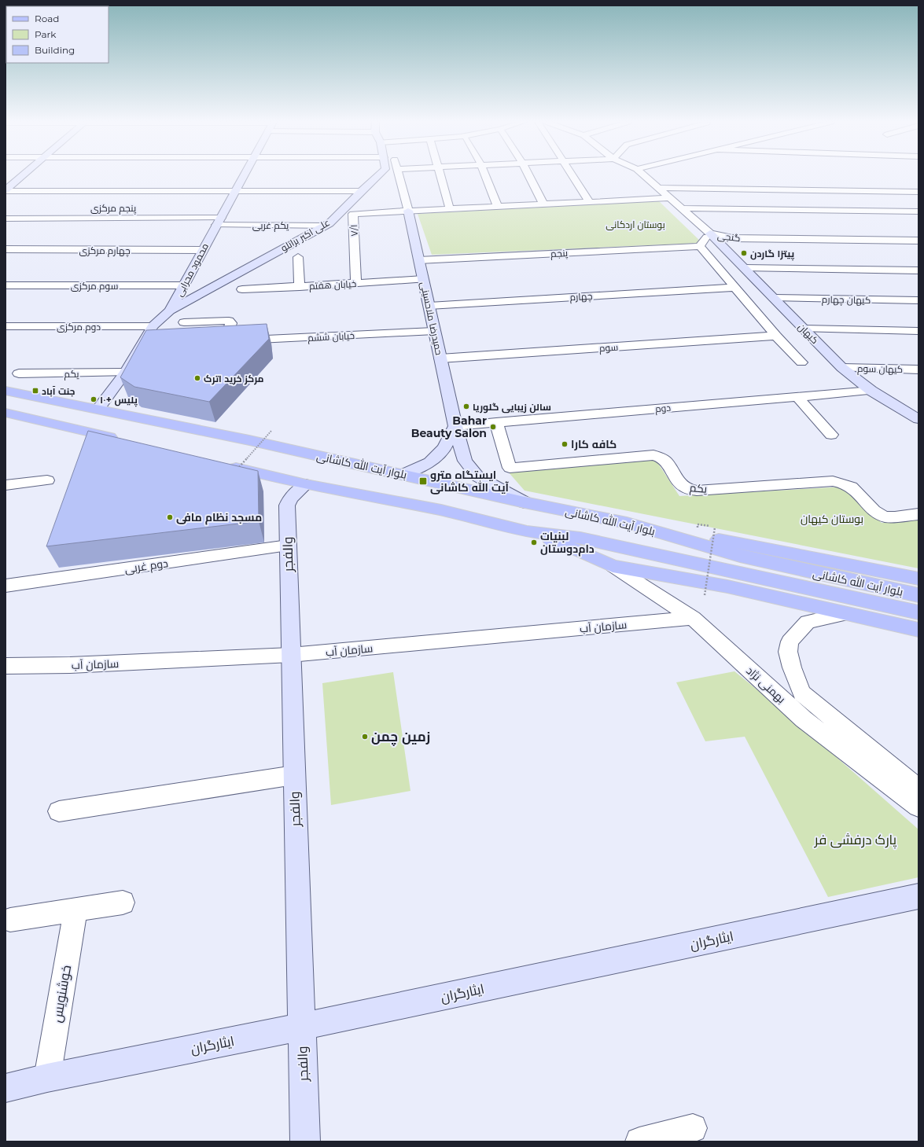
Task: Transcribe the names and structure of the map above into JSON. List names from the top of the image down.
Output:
{
  "streets": {
    "main road": ["بلوار آیت الله کاشانی"],
    "street": [
      "پنجم مرکزی",
      "یکم غربی",
      "۷/۱",
      "علی اکبر براتلو",
      "گنجی",
      "چهارم مرکزی",
      "پنجم",
      "محمود محرابی",
      "خیابان هفتم",
      "سوم مرکزی",
      "چهارم",
      "کیهان چهارم",
      "حمیدرضا ملاحسینی",
      "دوم مرکزی",
      "کیهان",
      "خیابان ششم",
      "سوم",
      "کیهان سوم",
      "یکم",
      "دوم",
      "والفجر",
      "دوم غربی",
      "سازمان آب",
      "بهمنی نژاد",
      "ایثارگران",
      "خوشنویس"
    ]
  },
  "crossings": [
    ["پنجم مرکزی", "یکم غربی"],
    ["پنجم مرکزی", "محمود محرابی"],
    ["یکم غربی", "علی اکبر براتلو"],
    ["یکم غربی", "محمود محرابی"],
    ["۷/۱", "خیابان هفتم"],
    ["۷/۱", "حمیدرضا ملاحسینی"],
    ["علی اکبر براتلو", "محمود محرابی"],
    ["گنجی", "کیهان"],
    ["چهارم مرکزی", "محمود محرابی"],
    ["پنجم", "حمیدرضا ملاحسینی"],
    ["محمود محرابی", "سوم مرکزی"],
    ["محمود محرابی", "دوم مرکزی"],
    ["محمود محرابی", "یکم"],
    ["محمود محرابی", "بلوار آیت الله کاشانی"],
    ["خیابان هفتم", "حمیدرضا ملاحسینی"],
    ["چهارم", "حمیدرضا ملاحسینی"],
    ["کیهان چهارم", "کیهان"],
    ["حمیدرضا ملاحسینی", "خیابان ششم"],
    ["حمیدرضا ملاحسینی", "سوم"],
    ["حمیدرضا ملاحسینی", "دوم"],
    ["حمیدرضا ملاحسینی", "بلوار آیت الله کاشانی"],
    ["کیهان", "کیهان سوم"],
    ["کیهان", "دوم"],
    ["یکم", "دوم"],
    ["بلوار آیت الله کاشانی", "والفجر"],
    ["والفجر", "دوم غربی"],
    ["والفجر", "سازمان آب"],
    ["والفجر", "ایثارگران"],
    ["سازمان آب", "بهمنی نژاد"],
    ["ایثارگران", "خوشنویس"]
  ],
  "parks": ["بوستان اردکانی", "بوستان کیهان", "پارک درفشی فر"],
  "places": {
    "other": [
      "پیتزا گاردن",
      "مرکز خرید اترک",
      "پلیس +۱۰",
      "سالن زیبایی گلوريا",
      "Bahar Beauty Salon",
      "کافه کارا",
      "مسجد نظام مافی",
      "لبنیات دام‌دوستان",
      "زمین چمن"
    ],
    "transit": ["جنت آباد", "ایستگاه مترو آیت الله کاشانی"]
  },
  "legend": ["Road", "Park", "Building"]
}
